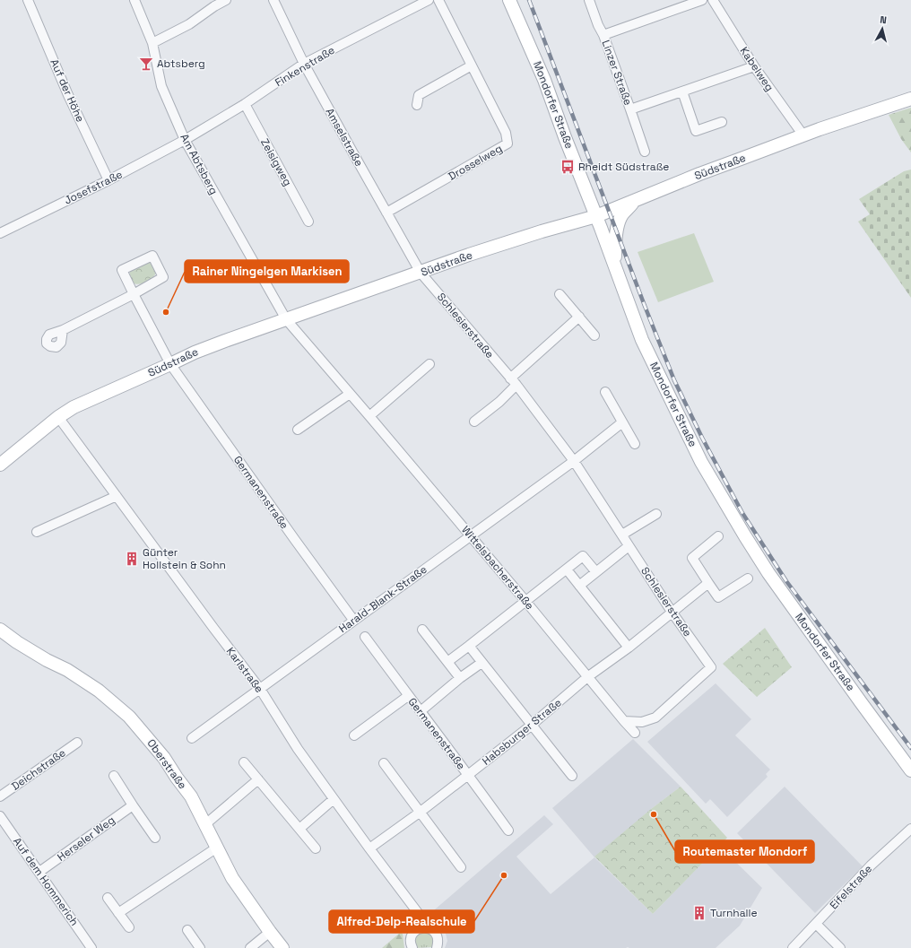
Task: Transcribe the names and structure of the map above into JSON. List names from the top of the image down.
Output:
{
  "streets": {
    "street": [
      "Finkenstraße",
      "Kabelweg",
      "Linzer Straße",
      "Auf der Höhe",
      "Mondorfer Straße",
      "Amselstraße",
      "Zeisigweg",
      "Drosselweg",
      "Am Abtsberg",
      "Südstraße",
      "Josefstraße",
      "Schlesierstraße",
      "Germanenstraße",
      "Wittelsbacherstraße",
      "Harald-Blank-Straße",
      "Karlstraße",
      "Habsburger Straße",
      "Oberstraße",
      "Deichstraße",
      "Herseler Weg",
      "Auf dem Hommerich",
      "Eifelstraße"
    ]
  },
  "crossings": [
    ["Finkenstraße", "Amselstraße"],
    ["Finkenstraße", "Zeisigweg"],
    ["Finkenstraße", "Am Abtsberg"],
    ["Finkenstraße", "Josefstraße"],
    ["Kabelweg", "Linzer Straße"],
    ["Kabelweg", "Südstraße"],
    ["Auf der Höhe", "Josefstraße"],
    ["Mondorfer Straße", "Südstraße"],
    ["Amselstraße", "Drosselweg"],
    ["Amselstraße", "Südstraße"],
    ["Amselstraße", "Schlesierstraße"],
    ["Am Abtsberg", "Südstraße"],
    ["Am Abtsberg", "Josefstraße"],
    ["Am Abtsberg", "Wittelsbacherstraße"],
    ["Südstraße", "Schlesierstraße"],
    ["Südstraße", "Germanenstraße"],
    ["Südstraße", "Wittelsbacherstraße"],
    ["Südstraße", "Karlstraße"],
    ["Schlesierstraße", "Wittelsbacherstraße"],
    ["Schlesierstraße", "Harald-Blank-Straße"],
    ["Schlesierstraße", "Habsburger Straße"],
    ["Germanenstraße", "Harald-Blank-Straße"],
    ["Germanenstraße", "Habsburger Straße"],
    ["Wittelsbacherstraße", "Harald-Blank-Straße"],
    ["Wittelsbacherstraße", "Habsburger Straße"],
    ["Harald-Blank-Straße", "Karlstraße"],
    ["Karlstraße", "Habsburger Straße"],
    ["Herseler Weg", "Auf dem Hommerich"]
  ],
  "places": {
    "bar": ["Abtsberg"],
    "bus stop": ["Rheidt Südstraße"],
    "other": ["Rainer Ningelgen Markisen", "Routemaster Mondorf", "Alfred-Delp-Realschule"],
    "building": ["Günter Hollstein & Sohn", "Turnhalle"]
  },
  "north": "top"
}
